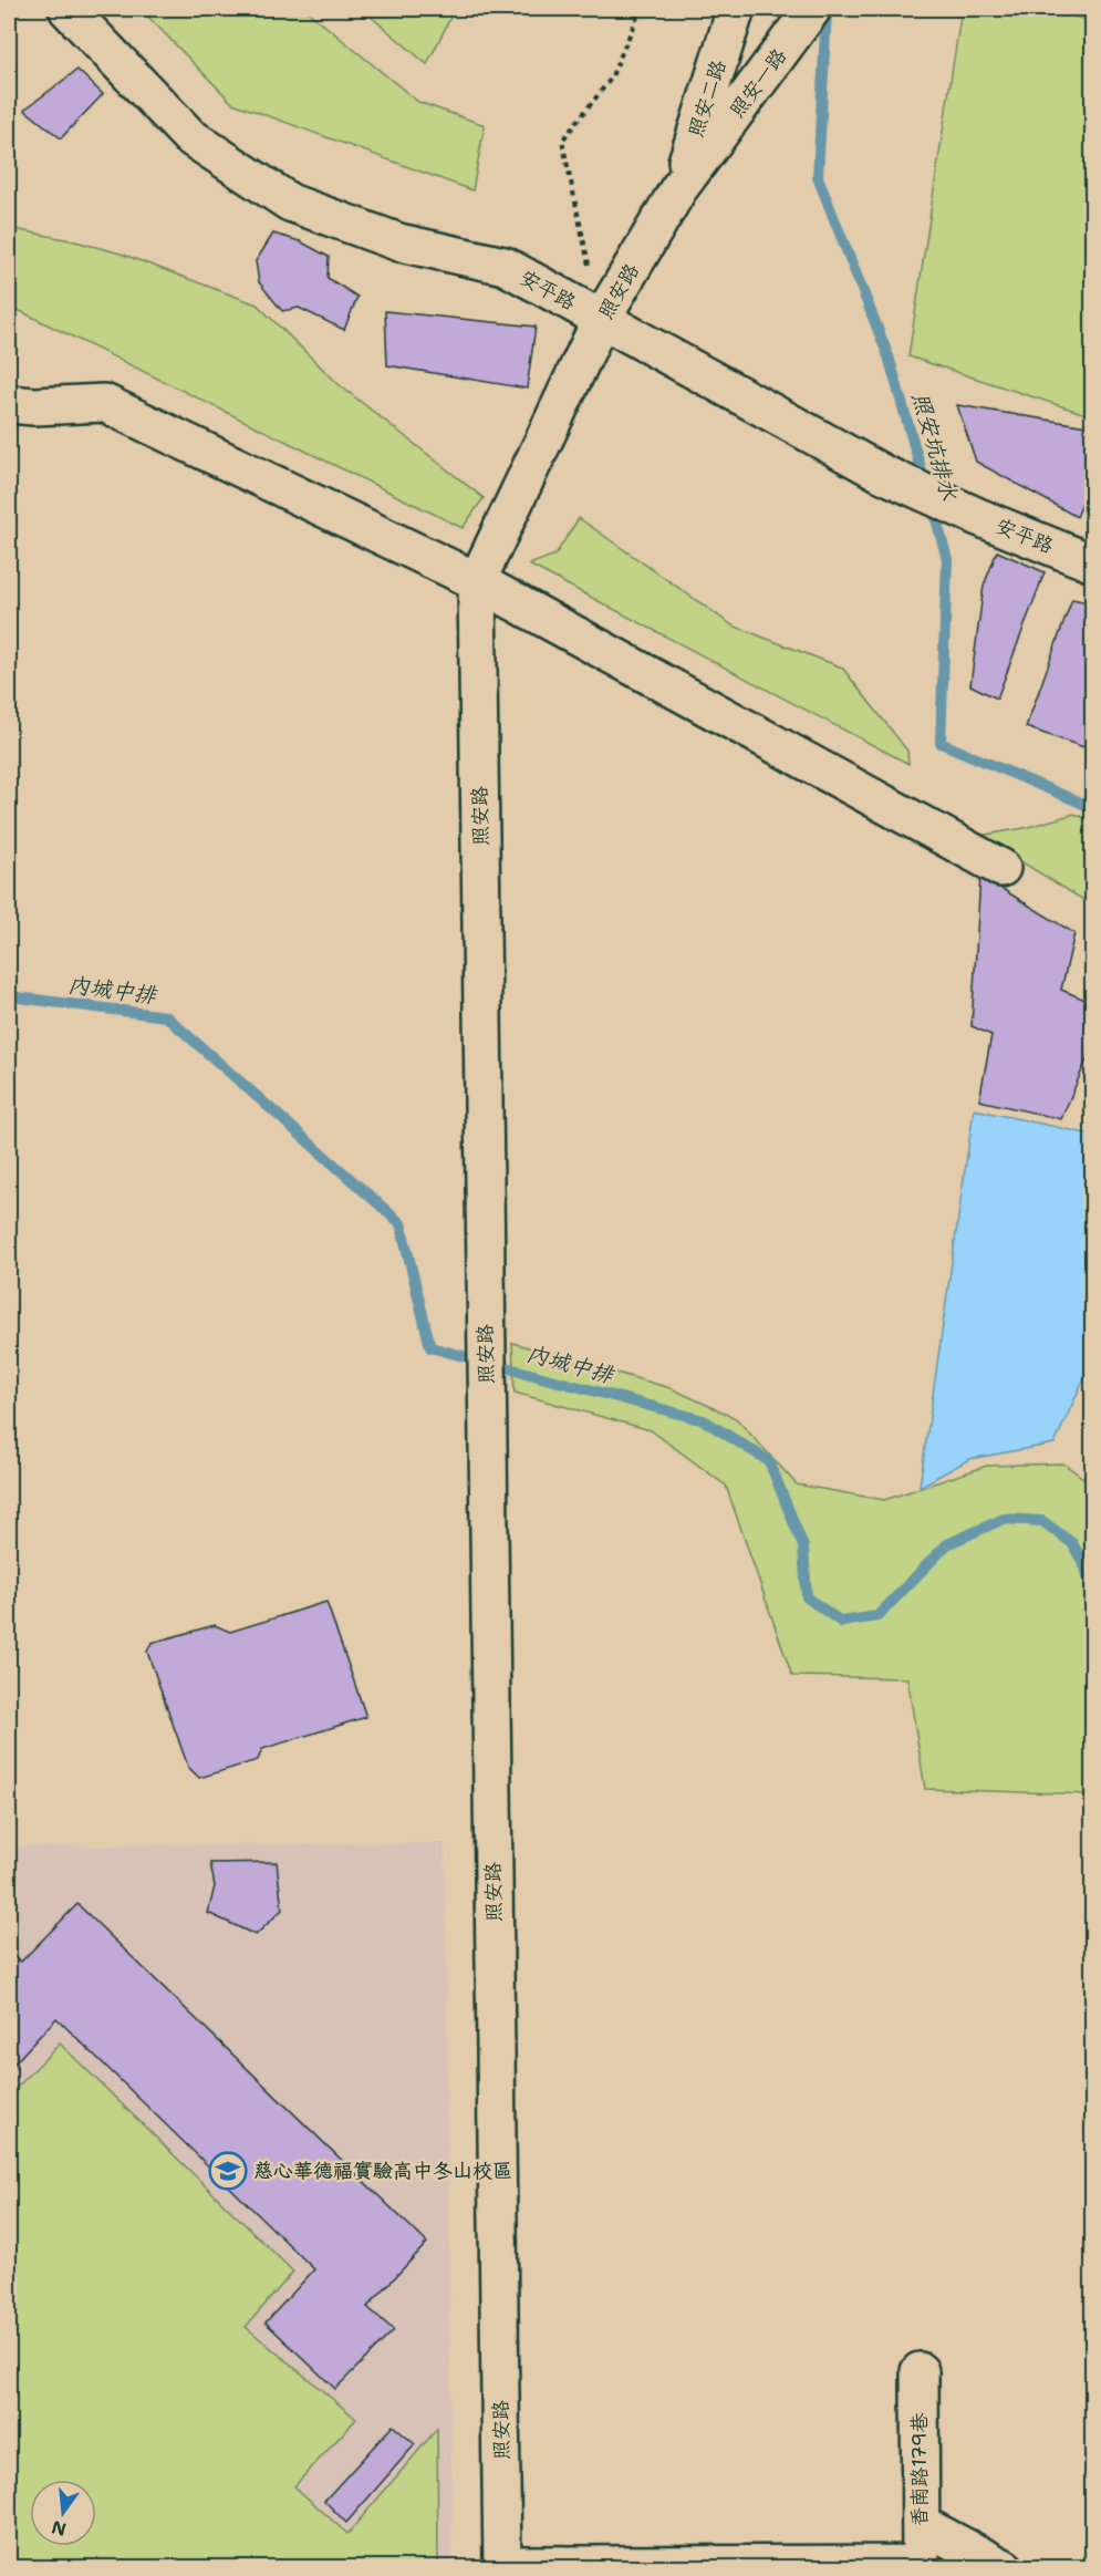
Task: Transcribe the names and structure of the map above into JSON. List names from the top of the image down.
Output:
{
  "streets": {
    "street": [
      "照安一路",
      "照安二路",
      "安平路",
      "照安路",
      "香南路179巷"
    ]
  },
  "crossings": [
    ["照安一路", "照安二路"],
    ["照安一路", "照安路"],
    ["照安二路", "照安路"],
    ["安平路", "照安路"]
  ],
  "water": ["照安坑排水", "內城中排"],
  "places": {
    "school or university": ["慈心華德福實驗高中冬山校區"]
  },
  "north": "bottom"
}
